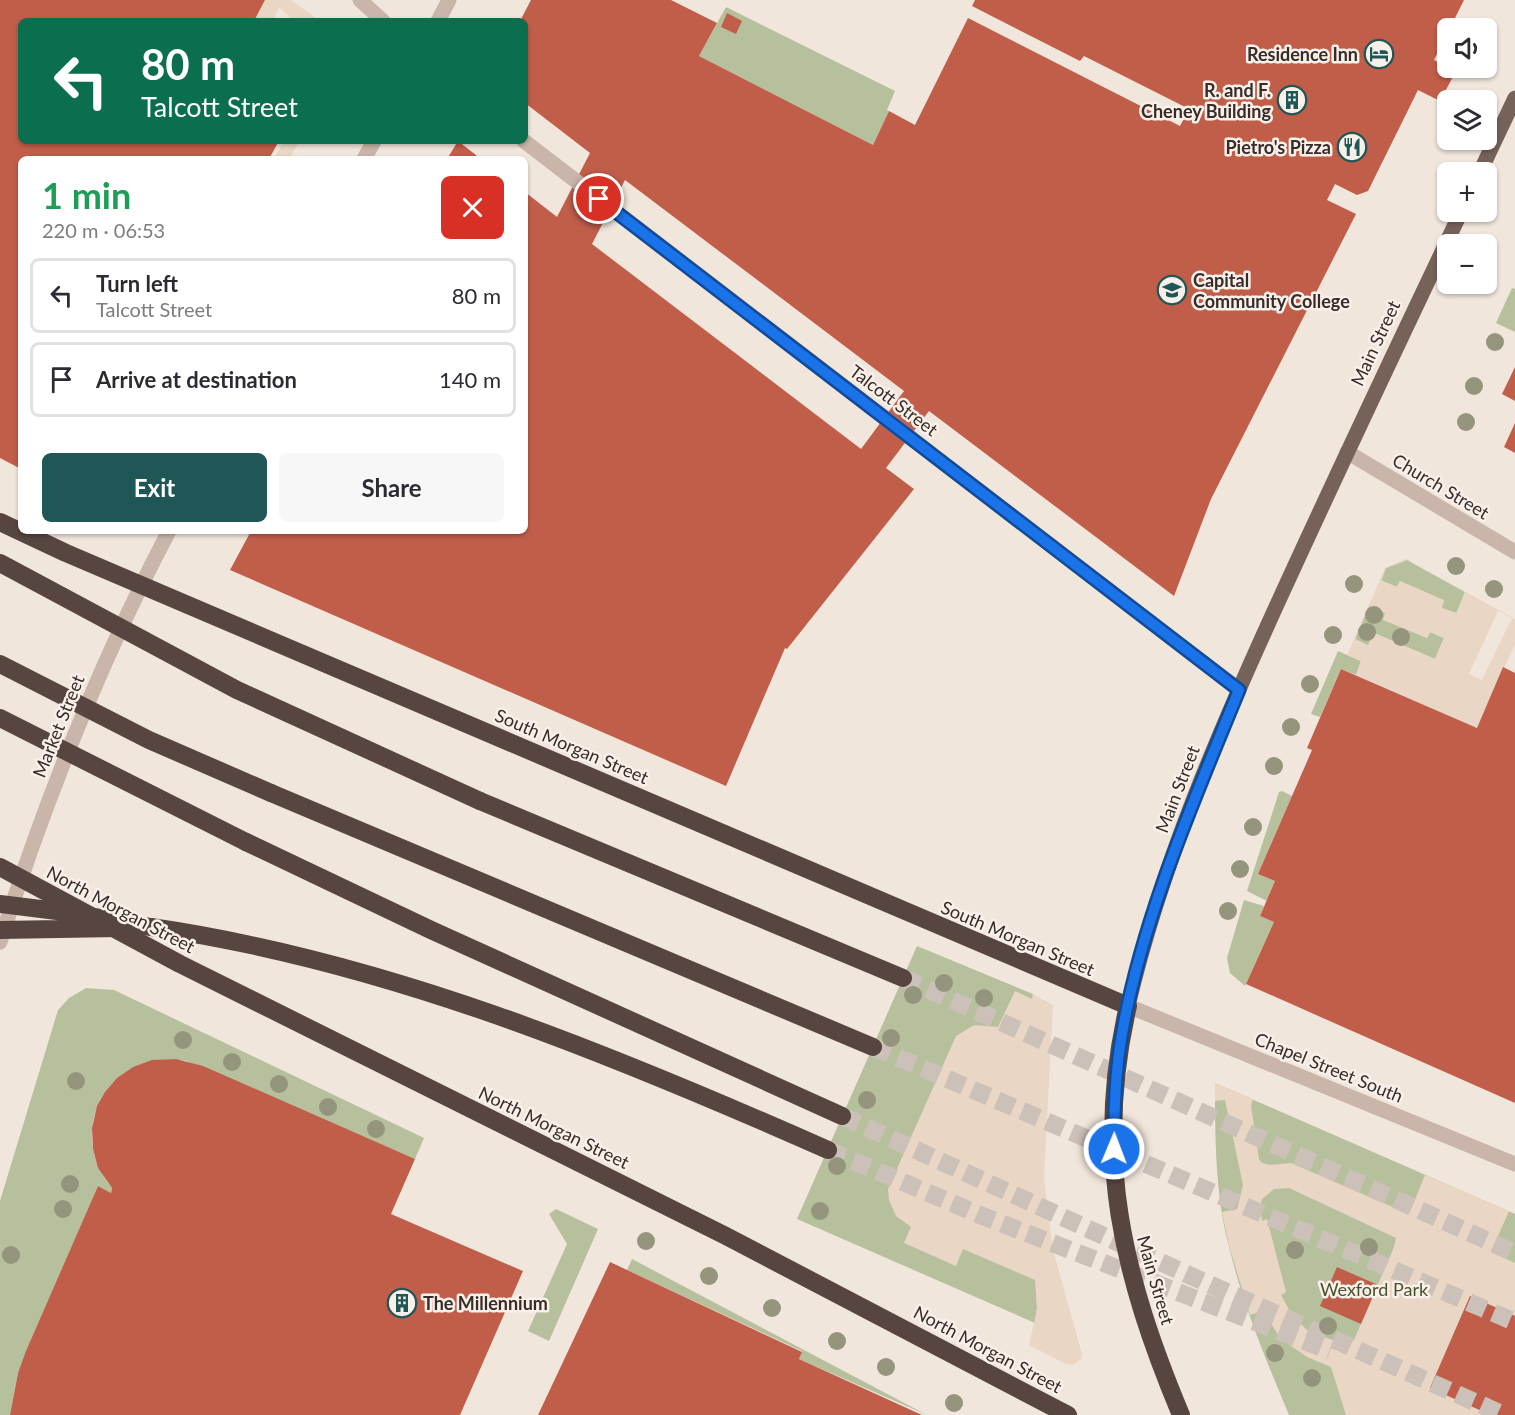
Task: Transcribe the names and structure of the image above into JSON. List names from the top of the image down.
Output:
{
  "streets": {
    "highway": ["Main Street", "South Morgan Street", "North Morgan Street"],
    "street": [
      "Talcott Street",
      "Church Street",
      "Market Street",
      "Chapel Street South"
    ]
  },
  "crossings": [
    ["Main Street", "Talcott Street"],
    ["Main Street", "Church Street"],
    ["Main Street", "South Morgan Street"],
    ["Main Street", "Chapel Street South"],
    ["Market Street", "South Morgan Street"],
    ["Market Street", "North Morgan Street"],
    ["South Morgan Street", "Chapel Street South"]
  ],
  "parks": ["Wexford Park"],
  "places": {
    "hotel": ["Residence Inn"],
    "building": ["R. and F. Cheney Building", "The Millennium"],
    "restaurant": ["Pietro's Pizza"],
    "school or university": ["Capital Community College"]
  },
  "page": {
    "map_buttons": ["+", "−"],
    "turn": ["80 m", "Talcott Street"],
    "heading": ["1 min", "220 m · 06:53"],
    "list": [
      {
        "name": "Turn left",
        "note": "Talcott Street",
        "value": "80 m"
      },
      {
        "name": "Arrive at destination",
        "value": "140 m"
      }
    ],
    "buttons": ["Exit", "Share"]
  }
}
